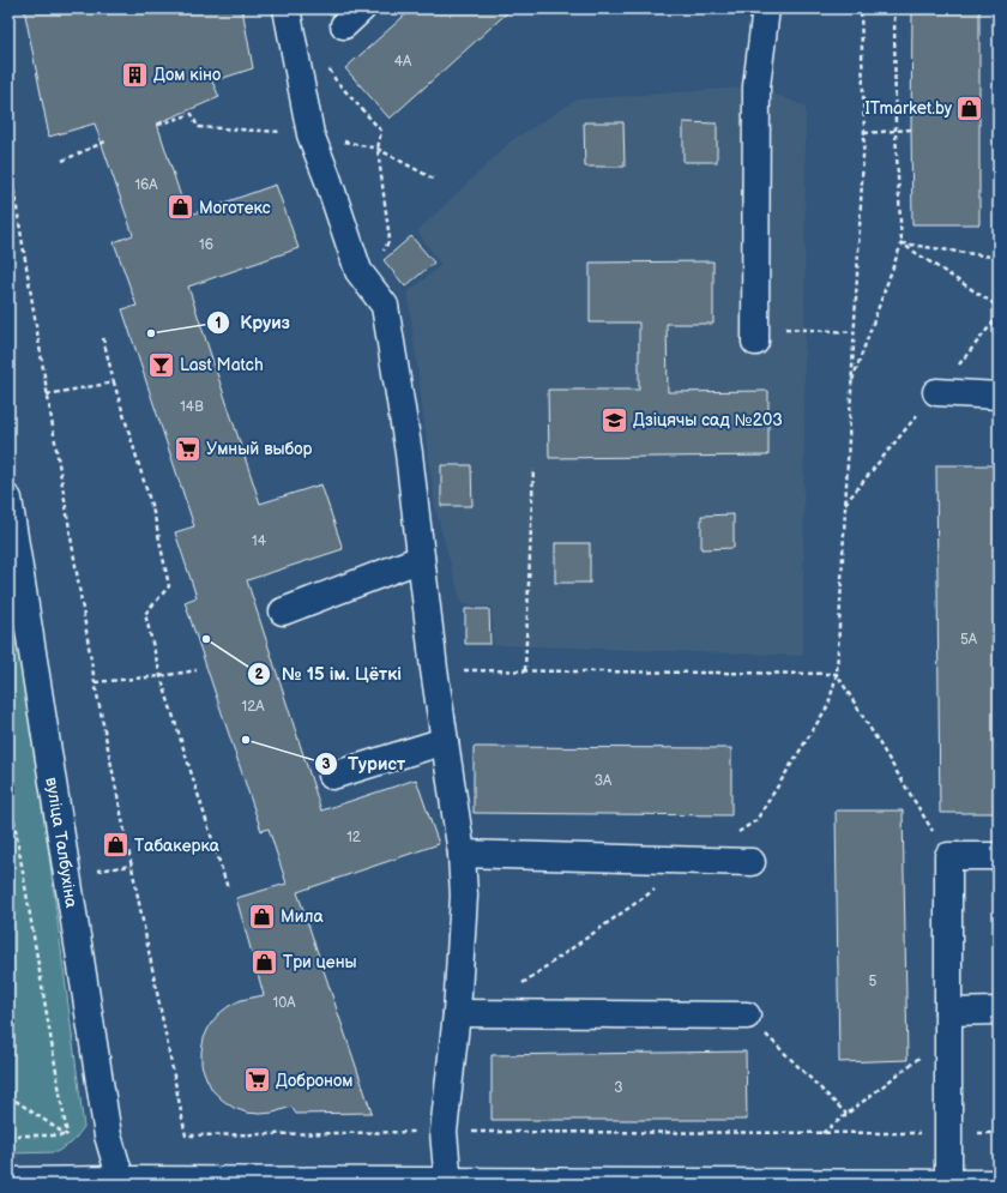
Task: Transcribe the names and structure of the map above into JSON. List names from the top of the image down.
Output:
{
  "streets": {
    "street": ["вуліца Талбухіна"]
  },
  "places": {
    "building": ["Дом кіно"],
    "shop": [
      "ITmarket.by",
      "Моготекс",
      "Табакерка",
      "Мила",
      "Три цены"
    ],
    "other": ["Круиз", "№ 15 ім. Цёткі", "Турист"],
    "bar": ["Last Match"],
    "school or university": ["Дзіцячы сад №203"],
    "supermarket": ["Умный выбор", "Доброном"]
  },
  "house_numbers": [
    "4А",
    "16А",
    "16",
    "14В",
    "14",
    "5А",
    "12А",
    "3А",
    "12",
    "5",
    "10А",
    "3"
  ]
}
